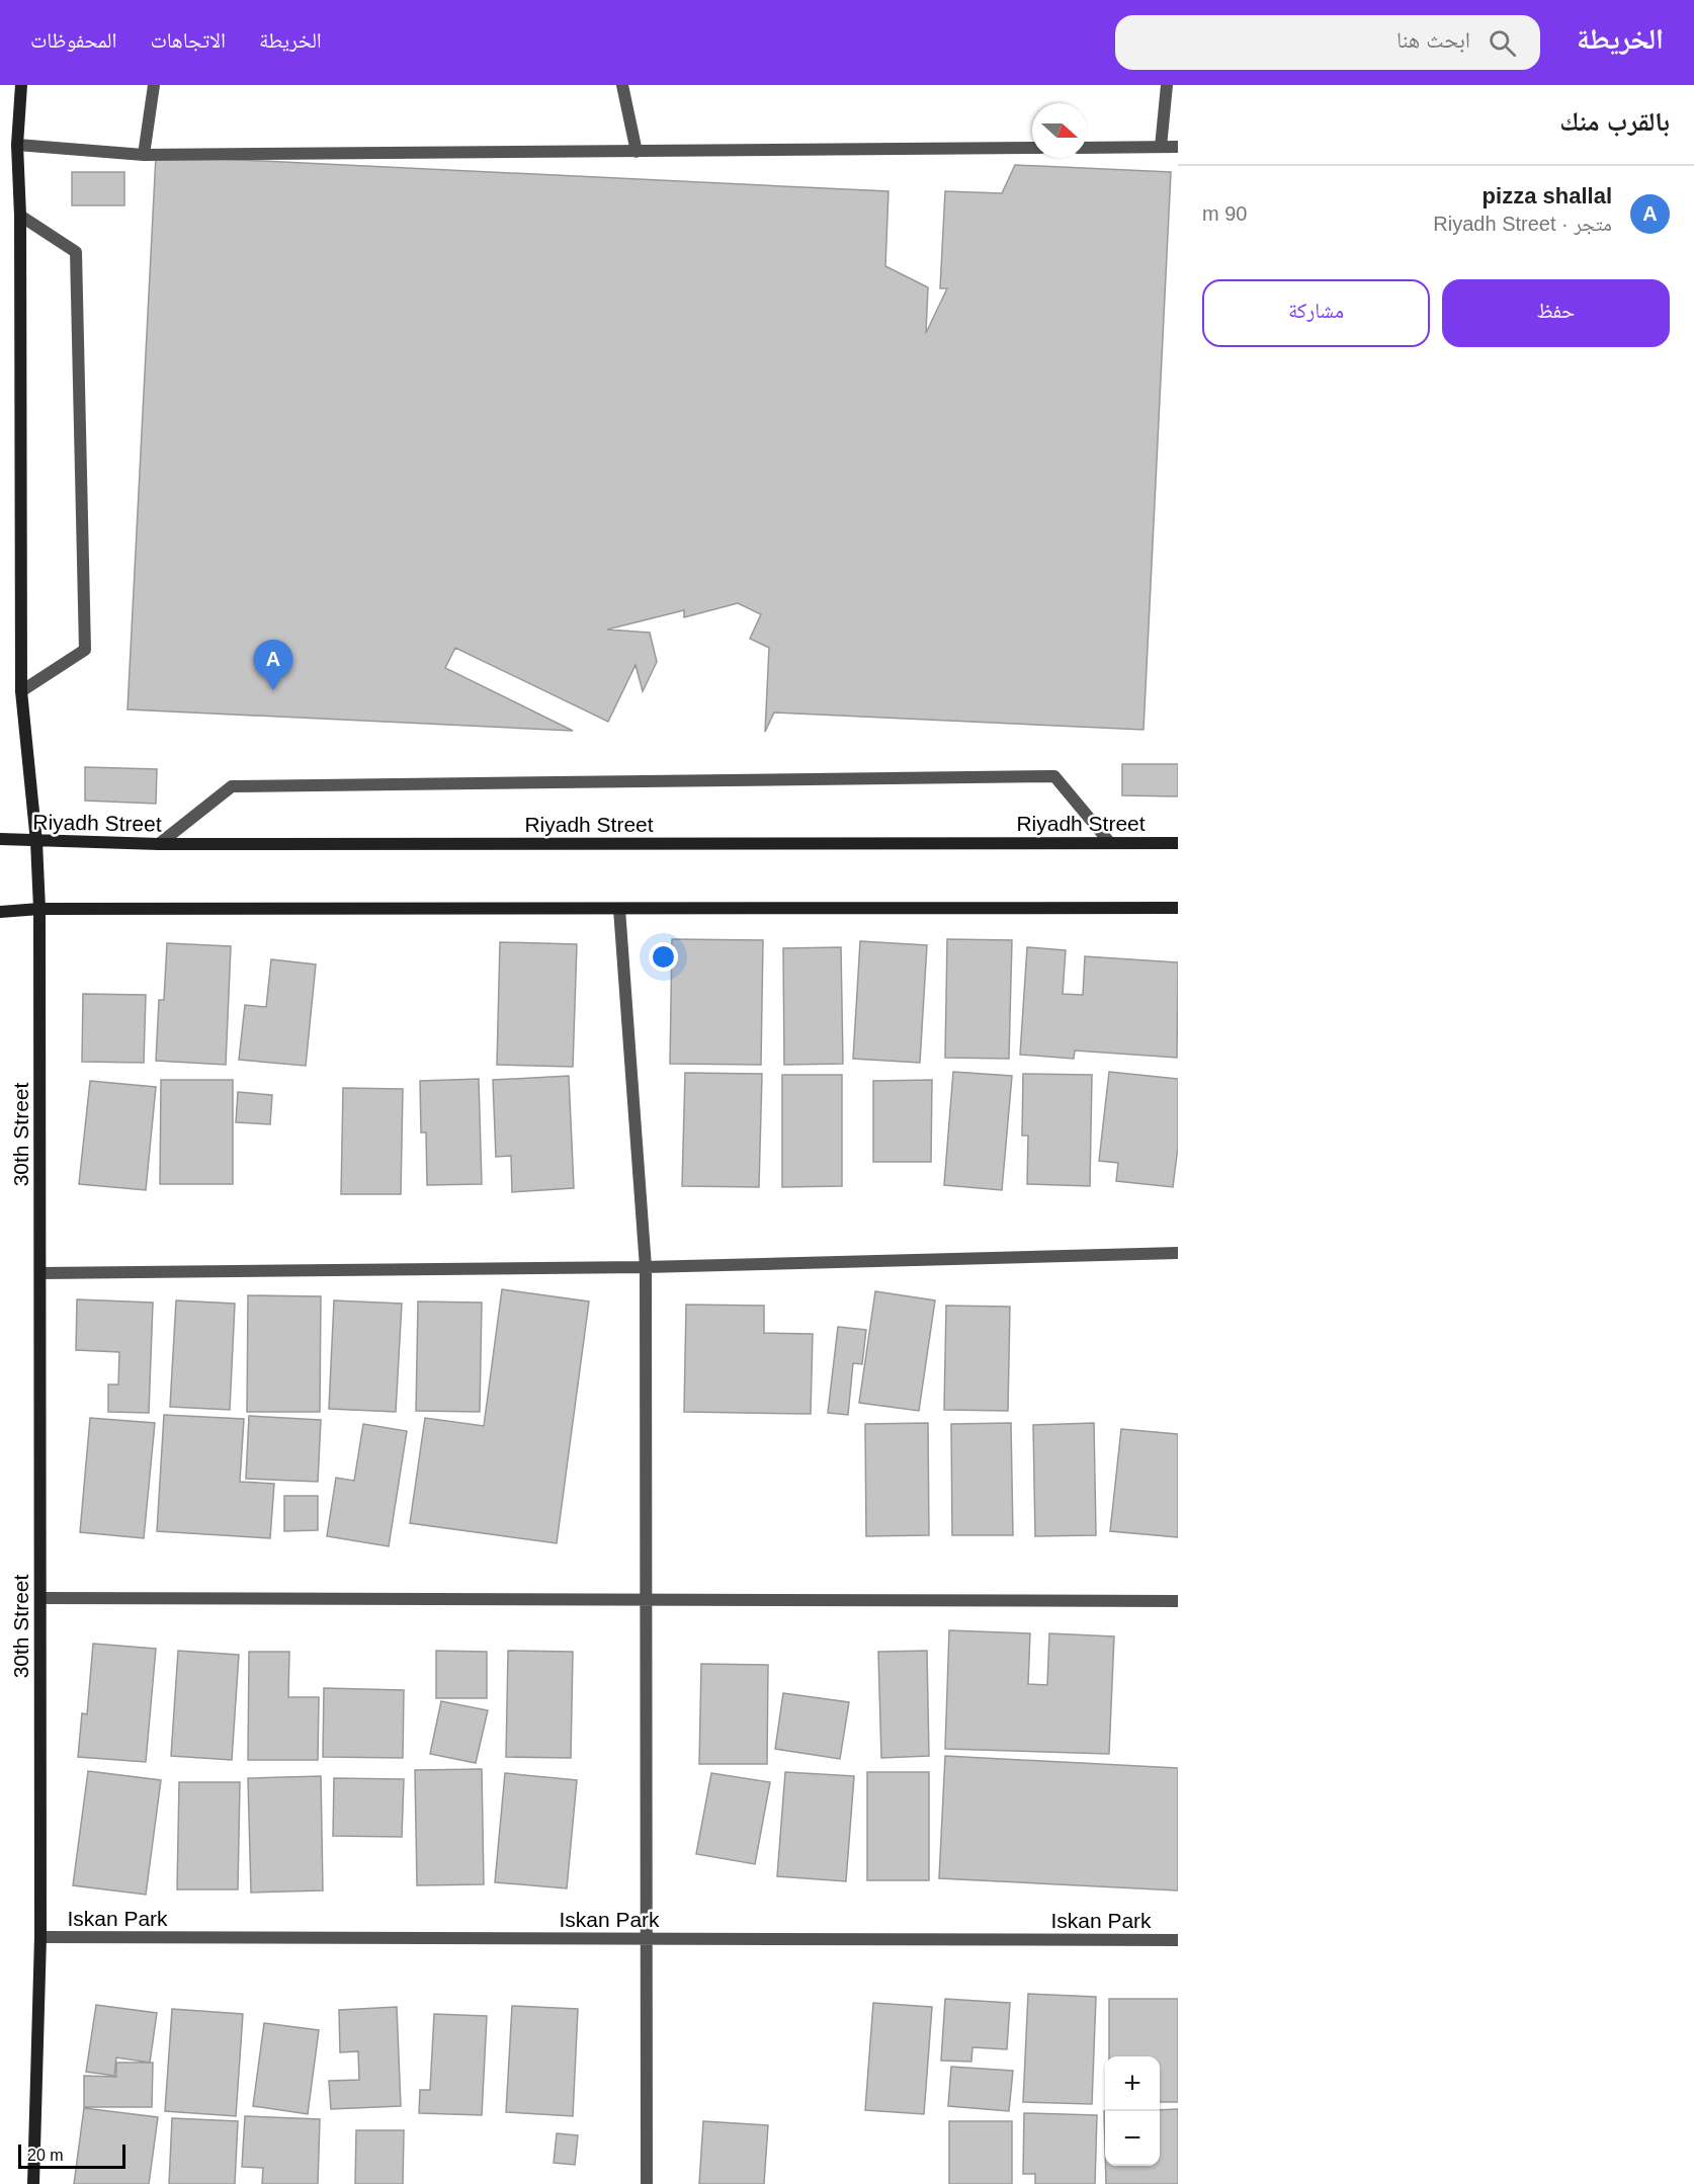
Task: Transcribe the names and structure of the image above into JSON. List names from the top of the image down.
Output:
{
  "streets": {
    "main road": ["Riyadh Street", "30th Street"],
    "street": ["Iskan Park"]
  },
  "crossings": [
    ["Riyadh Street", "30th Street"],
    ["30th Street", "Iskan Park"]
  ],
  "scale_bar": "20 m",
  "north": "right",
  "page": {
    "header": "الخريطة",
    "search": "ابحث هنا",
    "nav": ["الخريطة", "الاتجاهات", "المحفوظات"],
    "heading": "بالقرب منك",
    "list": [
      {
        "mark": "A",
        "name": "pizza shallal",
        "note": "متجر · Riyadh Street",
        "value": "90 m"
      }
    ],
    "buttons": ["حفظ", "مشاركة"],
    "pins": "A",
    "map_buttons": ["+", "−"],
    "scale": "20 m"
  }
}
